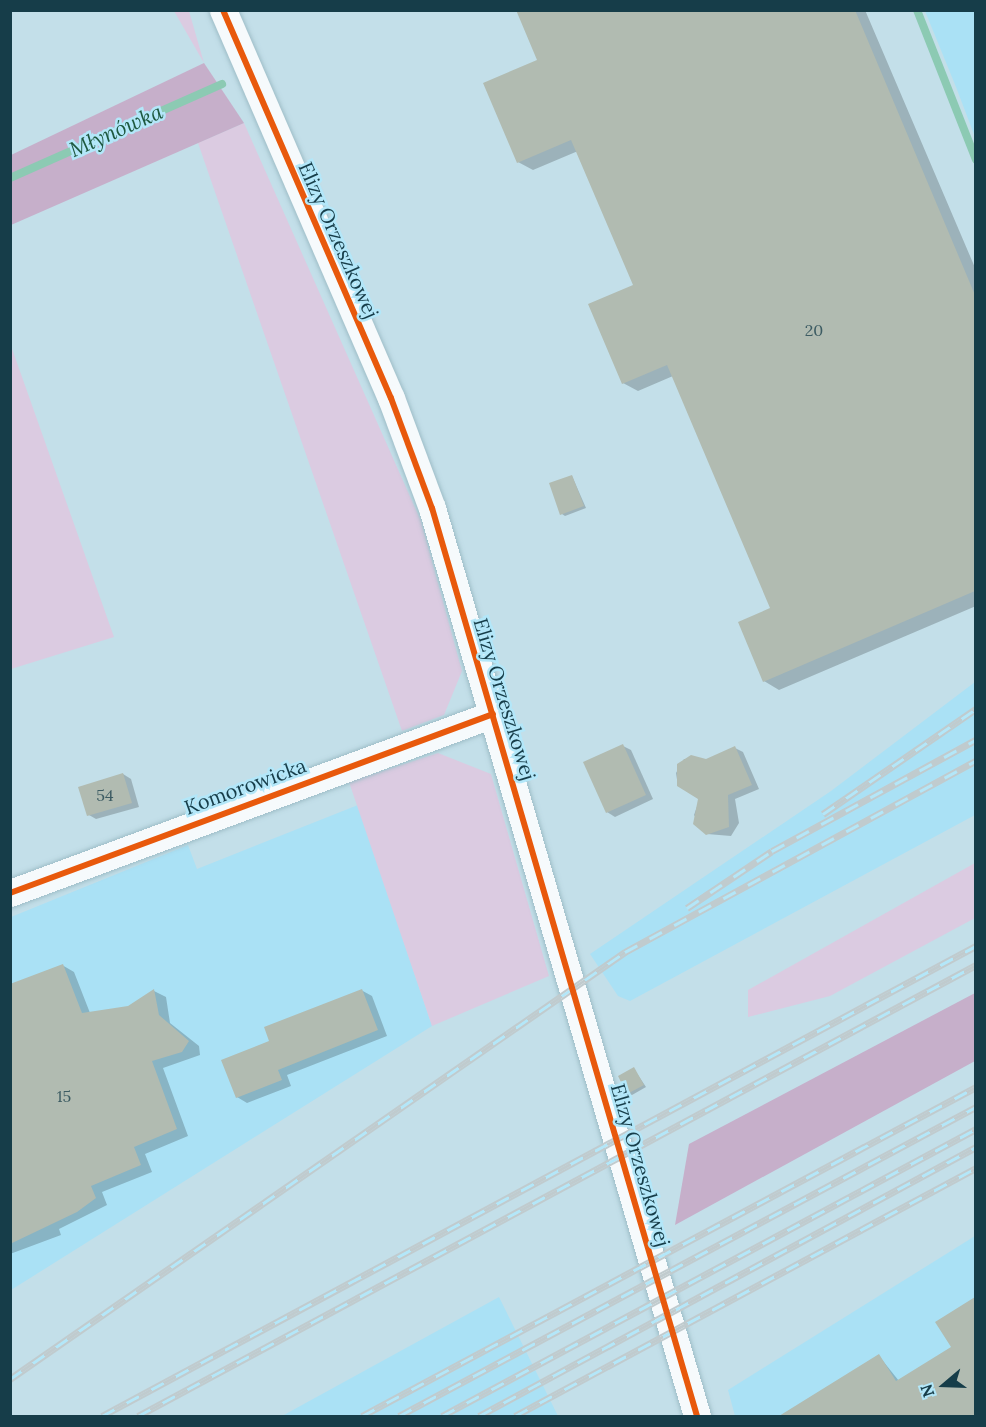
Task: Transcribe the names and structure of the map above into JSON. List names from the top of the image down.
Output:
{
  "streets": {
    "street": ["Elizy Orzeszkowej", "Komorowicka"]
  },
  "crossings": [
    ["Elizy Orzeszkowej", "Komorowicka"]
  ],
  "water": ["Młynówka"],
  "house_numbers": ["20", "54", "15"],
  "north": "left"
}
